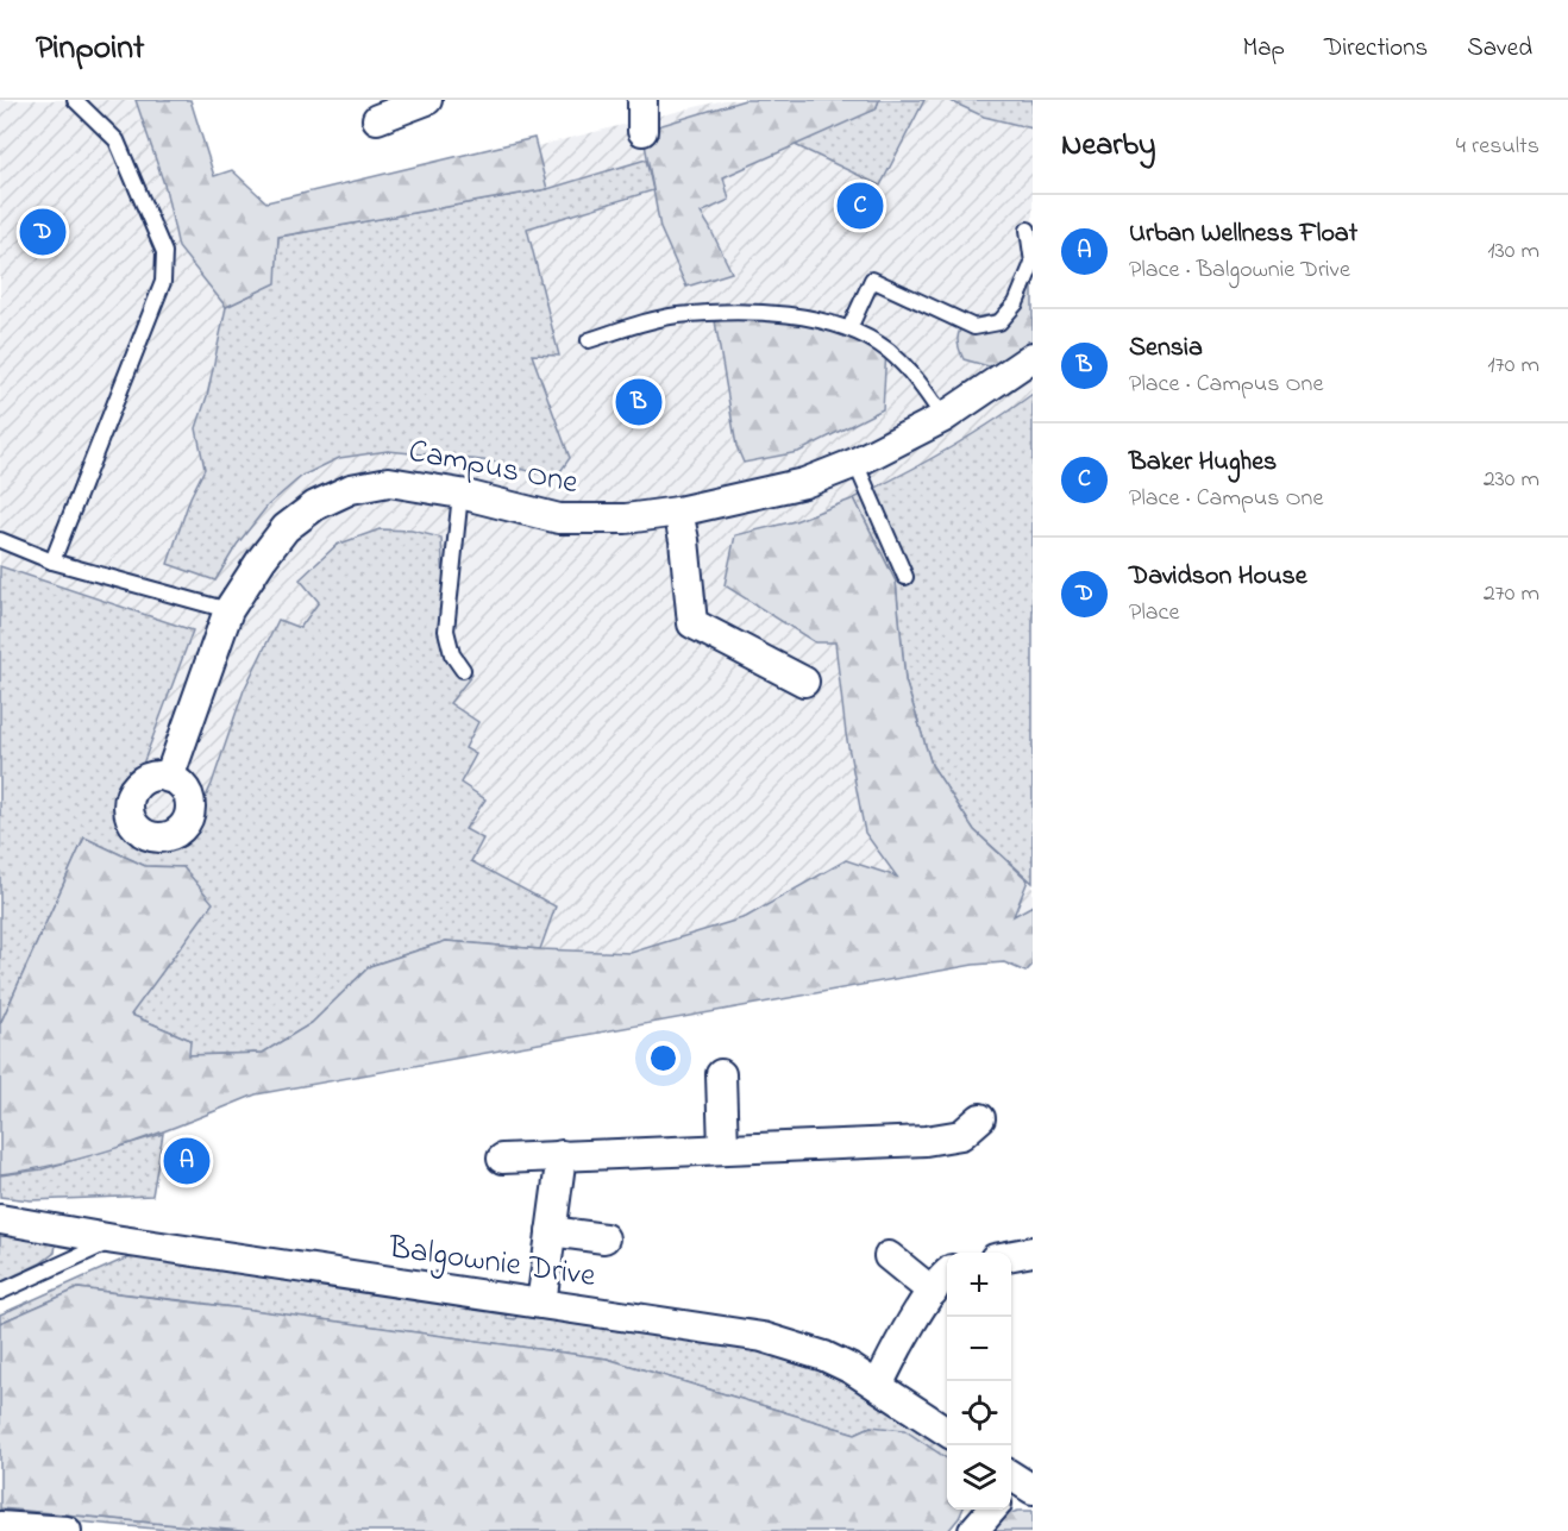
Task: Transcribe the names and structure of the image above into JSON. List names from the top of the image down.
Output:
{
  "streets": {
    "street": ["Campus One", "Balgownie Drive"]
  },
  "page": {
    "header": "Pinpoint",
    "nav": ["Map", "Directions", "Saved"],
    "heading": ["Nearby", "4 results"],
    "pins": [
      "C",
      "D",
      "B",
      "A"
    ],
    "list": [
      {
        "mark": "A",
        "name": "Urban Wellness Float",
        "note": "Place · Balgownie Drive",
        "value": "130 m"
      },
      {
        "mark": "B",
        "name": "Sensia",
        "note": "Place · Campus One",
        "value": "170 m"
      },
      {
        "mark": "C",
        "name": "Baker Hughes",
        "note": "Place · Campus One",
        "value": "230 m"
      },
      {
        "mark": "D",
        "name": "Davidson House",
        "note": "Place",
        "value": "270 m"
      }
    ],
    "map_buttons": ["+", "−"]
  }
}
